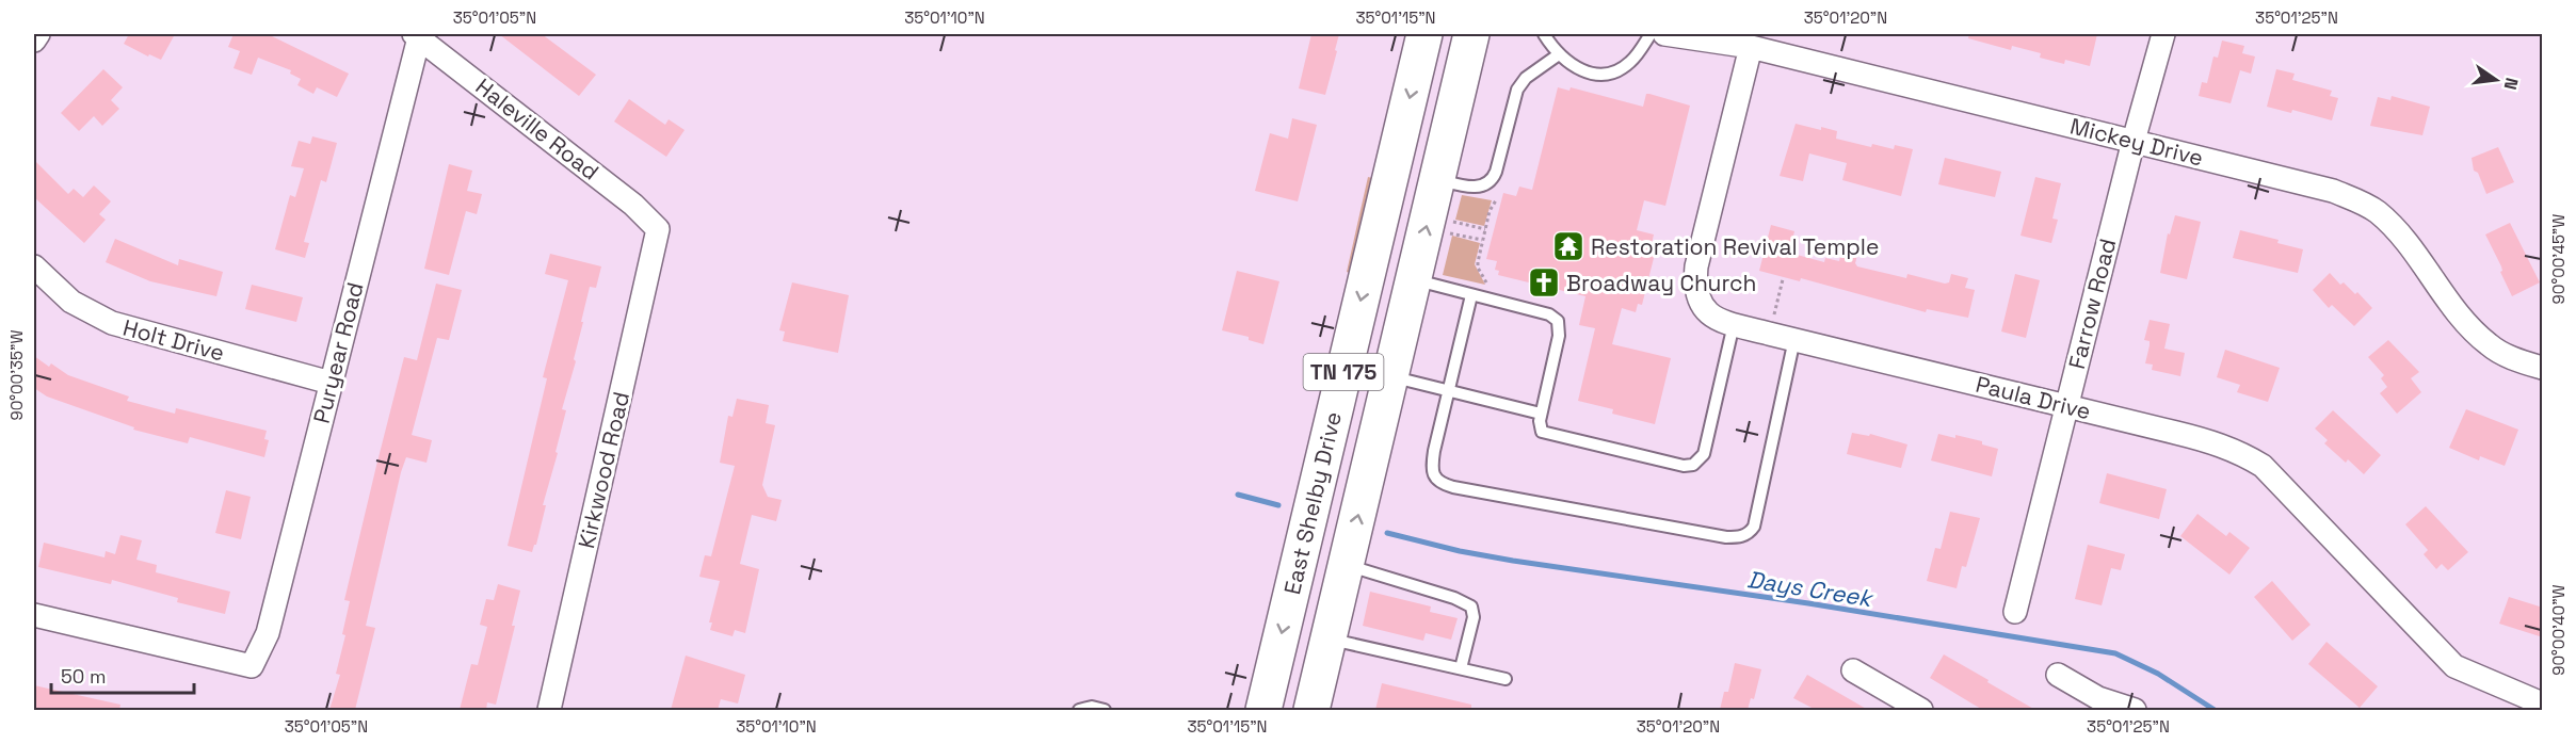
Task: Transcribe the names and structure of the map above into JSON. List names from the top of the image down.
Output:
{
  "streets": {
    "main road": ["TN 175", "East Shelby Drive"],
    "street": [
      "Haleville Road",
      "Mickey Drive",
      "Farrow Road",
      "Holt Drive",
      "Puryear Road",
      "Paula Drive",
      "Kirkwood Road"
    ]
  },
  "crossings": [
    ["Haleville Road", "Puryear Road"],
    ["Haleville Road", "Kirkwood Road"],
    ["Mickey Drive", "Farrow Road"],
    ["Mickey Drive", "Paula Drive"],
    ["Farrow Road", "Paula Drive"],
    ["Holt Drive", "Puryear Road"]
  ],
  "water": ["Days Creek"],
  "places": {
    "temple": ["Restoration Revival Temple"],
    "church": ["Broadway Church"]
  },
  "scale_bar": "50 m",
  "north": "right",
  "coordinates": [
    "35°01'05\"N",
    "35°01'10\"N",
    "35°01'15\"N",
    "35°01'20\"N",
    "35°01'25\"N",
    "90°00'45\"W",
    "90°00'35\"W",
    "90°00'40\"W"
  ]
}
